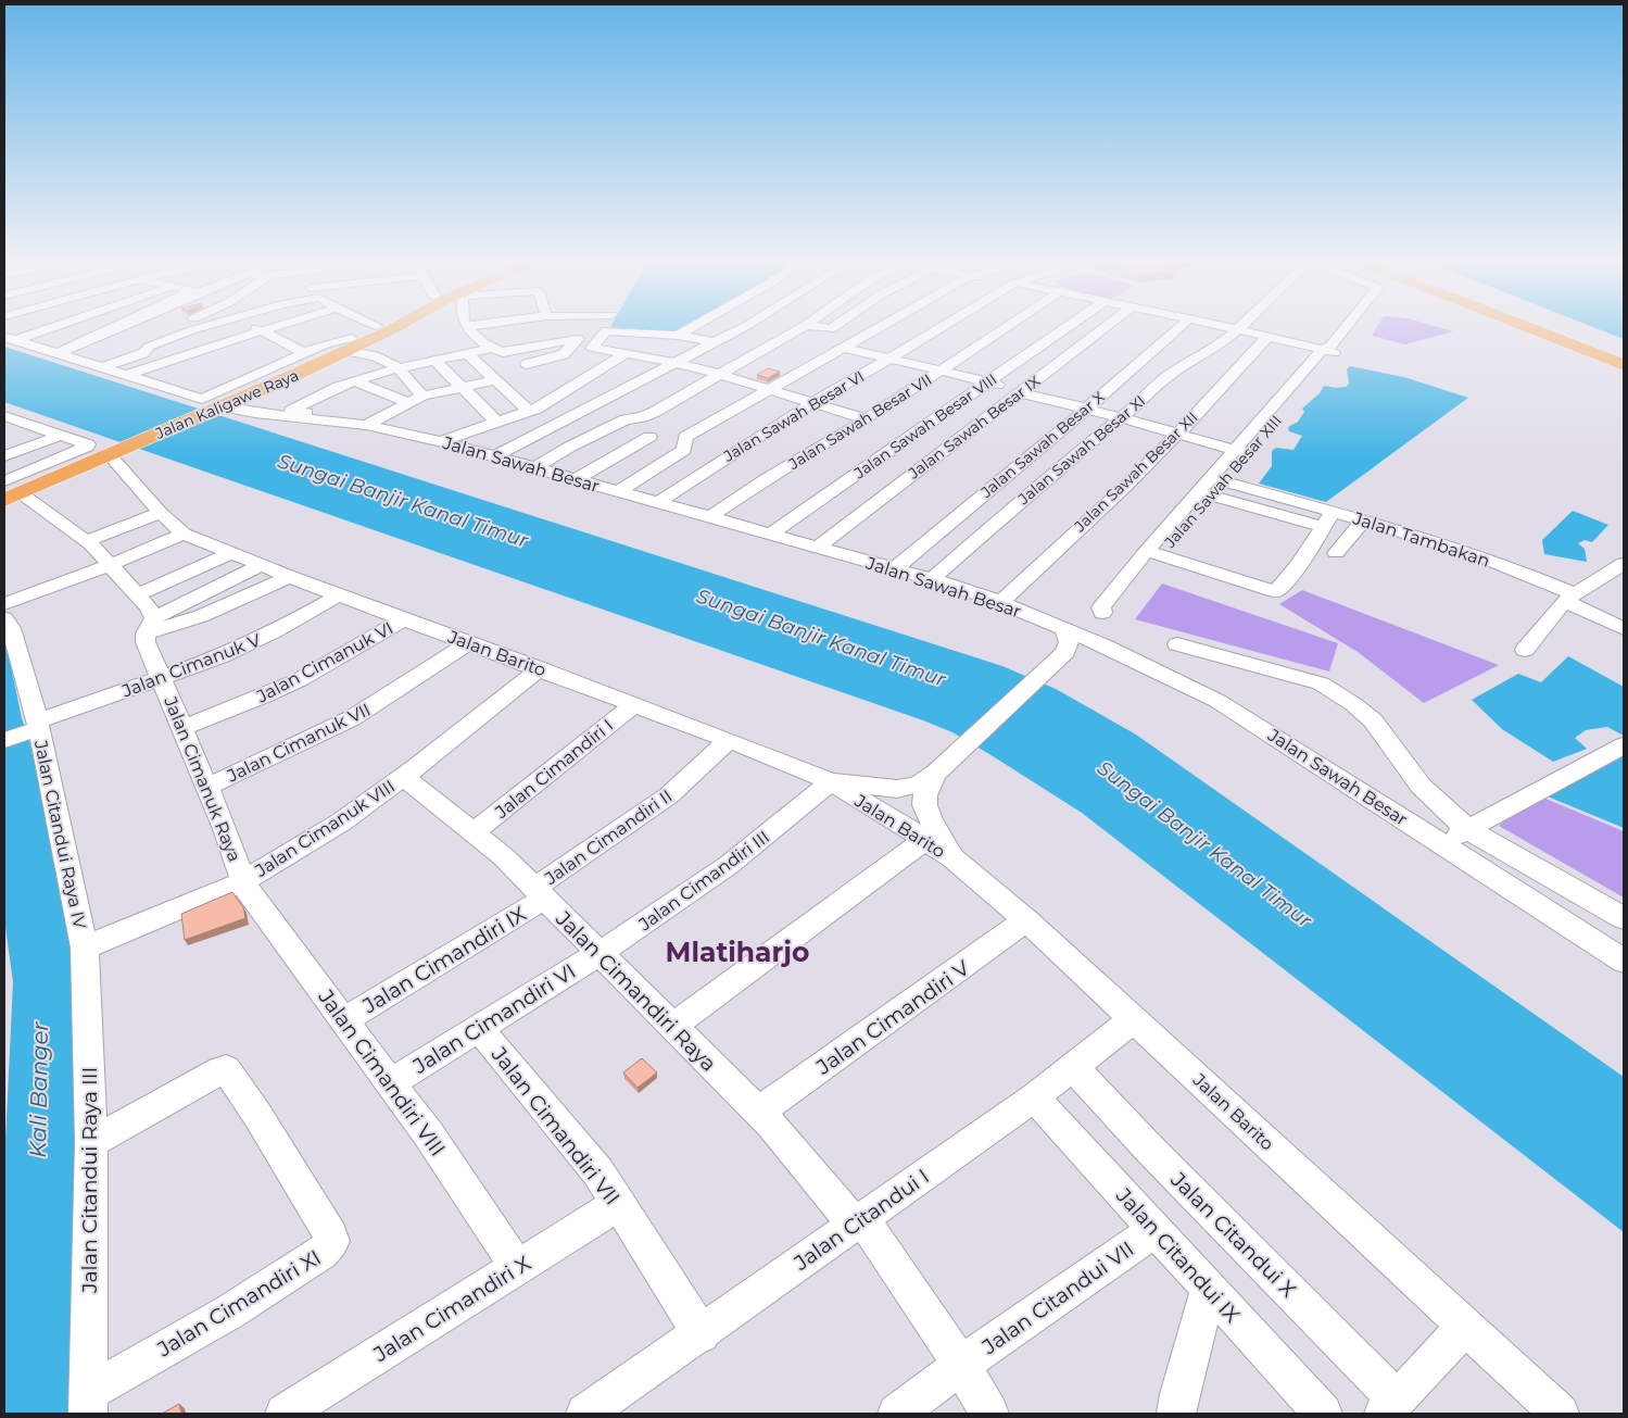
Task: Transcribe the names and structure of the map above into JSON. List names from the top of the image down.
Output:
{
  "streets": {
    "highway": ["Jalan Kaligawe Raya"],
    "street": [
      "Jalan Sawah Besar VI",
      "Jalan Sawah Besar VII",
      "Jalan Sawah Besar VIII",
      "Jalan Sawah Besar IX",
      "Jalan Sawah Besar X",
      "Jalan Sawah Besar XI",
      "Jalan Sawah Besar",
      "Jalan Sawah Besar XII",
      "Jalan Sawah Besar XIII",
      "Jalan Tambakan",
      "Jalan Barito",
      "Jalan Cimanuk VI",
      "Jalan Cimanuk V",
      "Jalan Cimanuk VII",
      "Jalan Cimandiri I",
      "Jalan Cimanuk Raya",
      "Jalan Cimanuk VIII",
      "Jalan Citandui Raya IV",
      "Jalan Cimandiri II",
      "Jalan Cimandiri III",
      "Jalan Cimandiri IX",
      "Jalan Cimandiri Raya",
      "Jalan Cimandiri V",
      "Jalan Cimandiri VI",
      "Jalan Cimandiri VIII",
      "Jalan Cimandiri VII",
      "Jalan Citandui Raya III",
      "Jalan Citandui I",
      "Jalan Citandui X",
      "Jalan Citandui IX",
      "Jalan Citandui VII",
      "Jalan Cimandiri XI",
      "Jalan Cimandiri X"
    ]
  },
  "crossings": [
    ["Jalan Kaligawe Raya", "Jalan Sawah Besar"],
    ["Jalan Kaligawe Raya", "Jalan Barito"],
    ["Jalan Kaligawe Raya", "Jalan Cimanuk Raya"],
    ["Jalan Sawah Besar VI", "Jalan Sawah Besar"],
    ["Jalan Sawah Besar VII", "Jalan Sawah Besar"],
    ["Jalan Sawah Besar VIII", "Jalan Sawah Besar"],
    ["Jalan Sawah Besar IX", "Jalan Sawah Besar"],
    ["Jalan Sawah Besar X", "Jalan Sawah Besar"],
    ["Jalan Sawah Besar XI", "Jalan Sawah Besar"],
    ["Jalan Sawah Besar", "Jalan Sawah Besar XII"],
    ["Jalan Sawah Besar", "Jalan Sawah Besar XIII"],
    ["Jalan Sawah Besar XIII", "Jalan Tambakan"],
    ["Jalan Barito", "Jalan Cimanuk VI"],
    ["Jalan Barito", "Jalan Cimanuk V"],
    ["Jalan Barito", "Jalan Cimanuk VII"],
    ["Jalan Barito", "Jalan Cimandiri I"],
    ["Jalan Barito", "Jalan Cimanuk VIII"],
    ["Jalan Barito", "Jalan Cimandiri II"],
    ["Jalan Barito", "Jalan Cimandiri III"],
    ["Jalan Barito", "Jalan Cimandiri V"],
    ["Jalan Barito", "Jalan Citandui I"],
    ["Jalan Cimanuk VI", "Jalan Cimanuk Raya"],
    ["Jalan Cimanuk V", "Jalan Cimanuk Raya"],
    ["Jalan Cimanuk V", "Jalan Citandui Raya IV"],
    ["Jalan Cimanuk VII", "Jalan Cimanuk Raya"],
    ["Jalan Cimandiri I", "Jalan Cimandiri Raya"],
    ["Jalan Cimanuk Raya", "Jalan Cimanuk VIII"],
    ["Jalan Cimanuk Raya", "Jalan Cimandiri VIII"],
    ["Jalan Cimanuk VIII", "Jalan Citandui Raya IV"],
    ["Jalan Cimanuk VIII", "Jalan Cimandiri Raya"],
    ["Jalan Cimanuk VIII", "Jalan Cimandiri VIII"],
    ["Jalan Cimanuk VIII", "Jalan Citandui Raya III"],
    ["Jalan Citandui Raya IV", "Jalan Citandui Raya III"],
    ["Jalan Cimandiri II", "Jalan Cimandiri IX"],
    ["Jalan Cimandiri II", "Jalan Cimandiri Raya"],
    ["Jalan Cimandiri III", "Jalan Cimandiri Raya"],
    ["Jalan Cimandiri III", "Jalan Cimandiri VI"],
    ["Jalan Cimandiri IX", "Jalan Cimandiri Raya"],
    ["Jalan Cimandiri IX", "Jalan Cimandiri VIII"],
    ["Jalan Cimandiri Raya", "Jalan Cimandiri V"],
    ["Jalan Cimandiri Raya", "Jalan Cimandiri VI"],
    ["Jalan Cimandiri Raya", "Jalan Citandui I"],
    ["Jalan Cimandiri Raya", "Jalan Citandui VII"],
    ["Jalan Cimandiri VI", "Jalan Cimandiri VIII"],
    ["Jalan Cimandiri VI", "Jalan Cimandiri VII"],
    ["Jalan Cimandiri VIII", "Jalan Cimandiri X"],
    ["Jalan Cimandiri VII", "Jalan Citandui I"],
    ["Jalan Cimandiri VII", "Jalan Cimandiri X"],
    ["Jalan Citandui Raya III", "Jalan Cimandiri XI"],
    ["Jalan Citandui I", "Jalan Citandui X"],
    ["Jalan Citandui I", "Jalan Citandui IX"],
    ["Jalan Citandui IX", "Jalan Citandui VII"]
  ],
  "districts": ["Mlatiharjo"],
  "water": ["Sungai Banjir Kanal Timur", "Kali Banger"]
}
